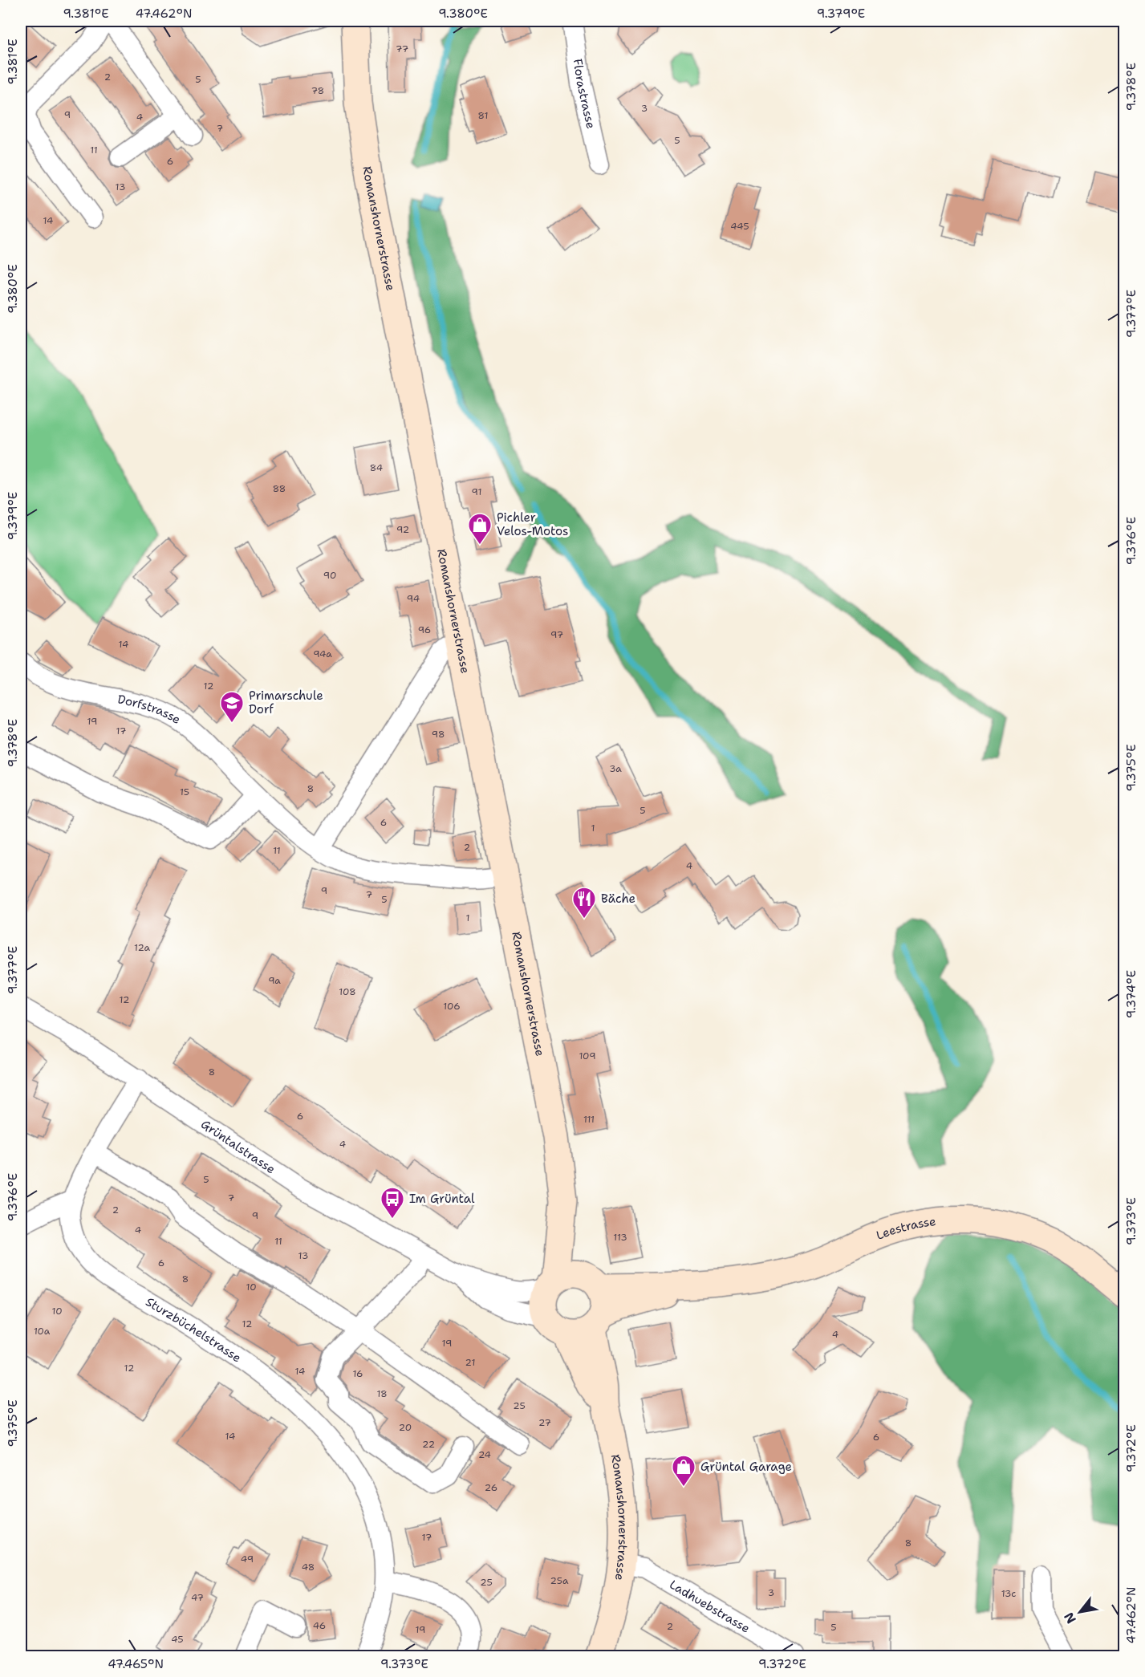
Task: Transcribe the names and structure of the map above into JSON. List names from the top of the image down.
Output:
{
  "streets": {
    "main road": ["Romanshornerstrasse", "Leestrasse"],
    "street": [
      "Florastrasse",
      "Dorfstrasse",
      "Grüntalstrasse",
      "Sturzbüchelstrasse",
      "Ladhuebstrasse"
    ]
  },
  "crossings": [
    ["Romanshornerstrasse", "Dorfstrasse"],
    ["Romanshornerstrasse", "Grüntalstrasse"],
    ["Romanshornerstrasse", "Leestrasse"],
    ["Romanshornerstrasse", "Ladhuebstrasse"],
    ["Grüntalstrasse", "Leestrasse"],
    ["Grüntalstrasse", "Sturzbüchelstrasse"]
  ],
  "places": {
    "shop": ["Pichler Velos-Motos", "Grüntal Garage"],
    "school or university": ["Primarschule Dorf"],
    "restaurant": ["Bäche"],
    "bus stop": ["Im Grüntal"]
  },
  "house_numbers": [
    "77",
    "2",
    "5",
    "78",
    "3",
    "9",
    "81",
    "4",
    "7",
    "5",
    "11",
    "6",
    "13",
    "14",
    "445",
    "84",
    "88",
    "91",
    "92",
    "90",
    "94",
    "96",
    "97",
    "14",
    "94a",
    "12",
    "19",
    "17",
    "98",
    "3a",
    "8",
    "15",
    "5",
    "6",
    "1",
    "2",
    "11",
    "4",
    "9",
    "7",
    "5",
    "1",
    "12a",
    "9a",
    "108",
    "12",
    "106",
    "109",
    "8",
    "6",
    "111",
    "4",
    "5",
    "7",
    "2",
    "9",
    "4",
    "113",
    "11",
    "13",
    "6",
    "8",
    "10",
    "10",
    "12",
    "10a",
    "4",
    "19",
    "21",
    "12",
    "14",
    "16",
    "18",
    "25",
    "27",
    "20",
    "14",
    "6",
    "22",
    "24",
    "26",
    "17",
    "8",
    "49",
    "48",
    "25a",
    "25",
    "3",
    "13c",
    "47",
    "46",
    "2",
    "5",
    "19",
    "45"
  ],
  "north": "bottom left",
  "coordinates": [
    "9.381°E",
    "47.462°N",
    "9.380°E",
    "9.379°E",
    "9.378°E",
    "9.377°E",
    "9.376°E",
    "9.375°E",
    "9.374°E",
    "9.373°E",
    "9.372°E",
    "47.465°N"
  ]
}
